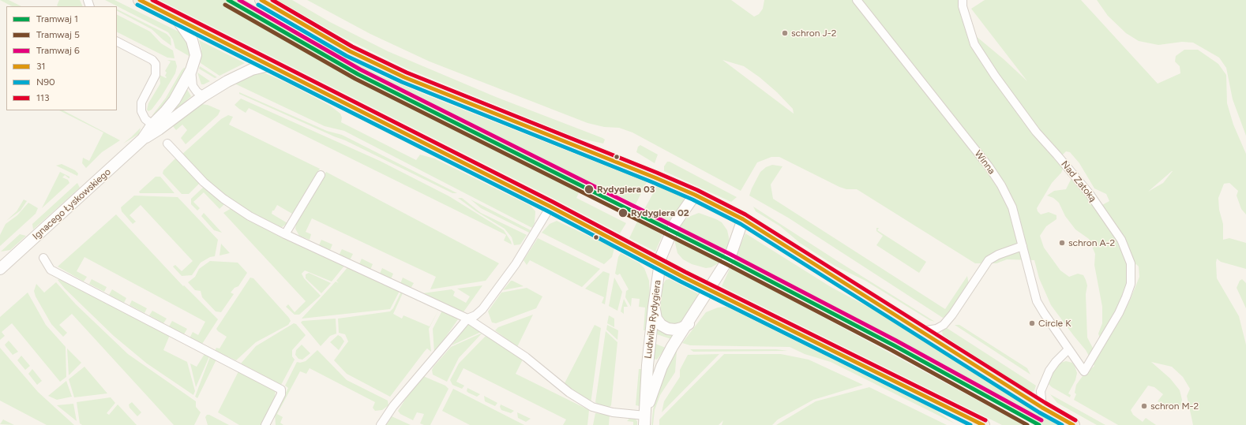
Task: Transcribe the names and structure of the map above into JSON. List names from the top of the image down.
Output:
{
  "streets": {
    "street": [
      "Winna",
      "Nad Zatoką",
      "Ignacego Łyskowskiego",
      "Ludwika Rydygiera"
    ]
  },
  "crossings": [
    ["Winna", "Nad Zatoką"]
  ],
  "places": [
    "schron J-2",
    "Rydygiera 03",
    "Rydygiera 02",
    "schron A-2",
    "Circle K",
    "schron M-2"
  ],
  "lines": [
    "tram line 1",
    "tram line 6",
    "transit line 31",
    "transit line 113",
    "tram line 5",
    "transit line N90"
  ],
  "legend": [
    "Tramwaj 1",
    "Tramwaj 5",
    "Tramwaj 6",
    "31",
    "N90",
    "113"
  ]
}
